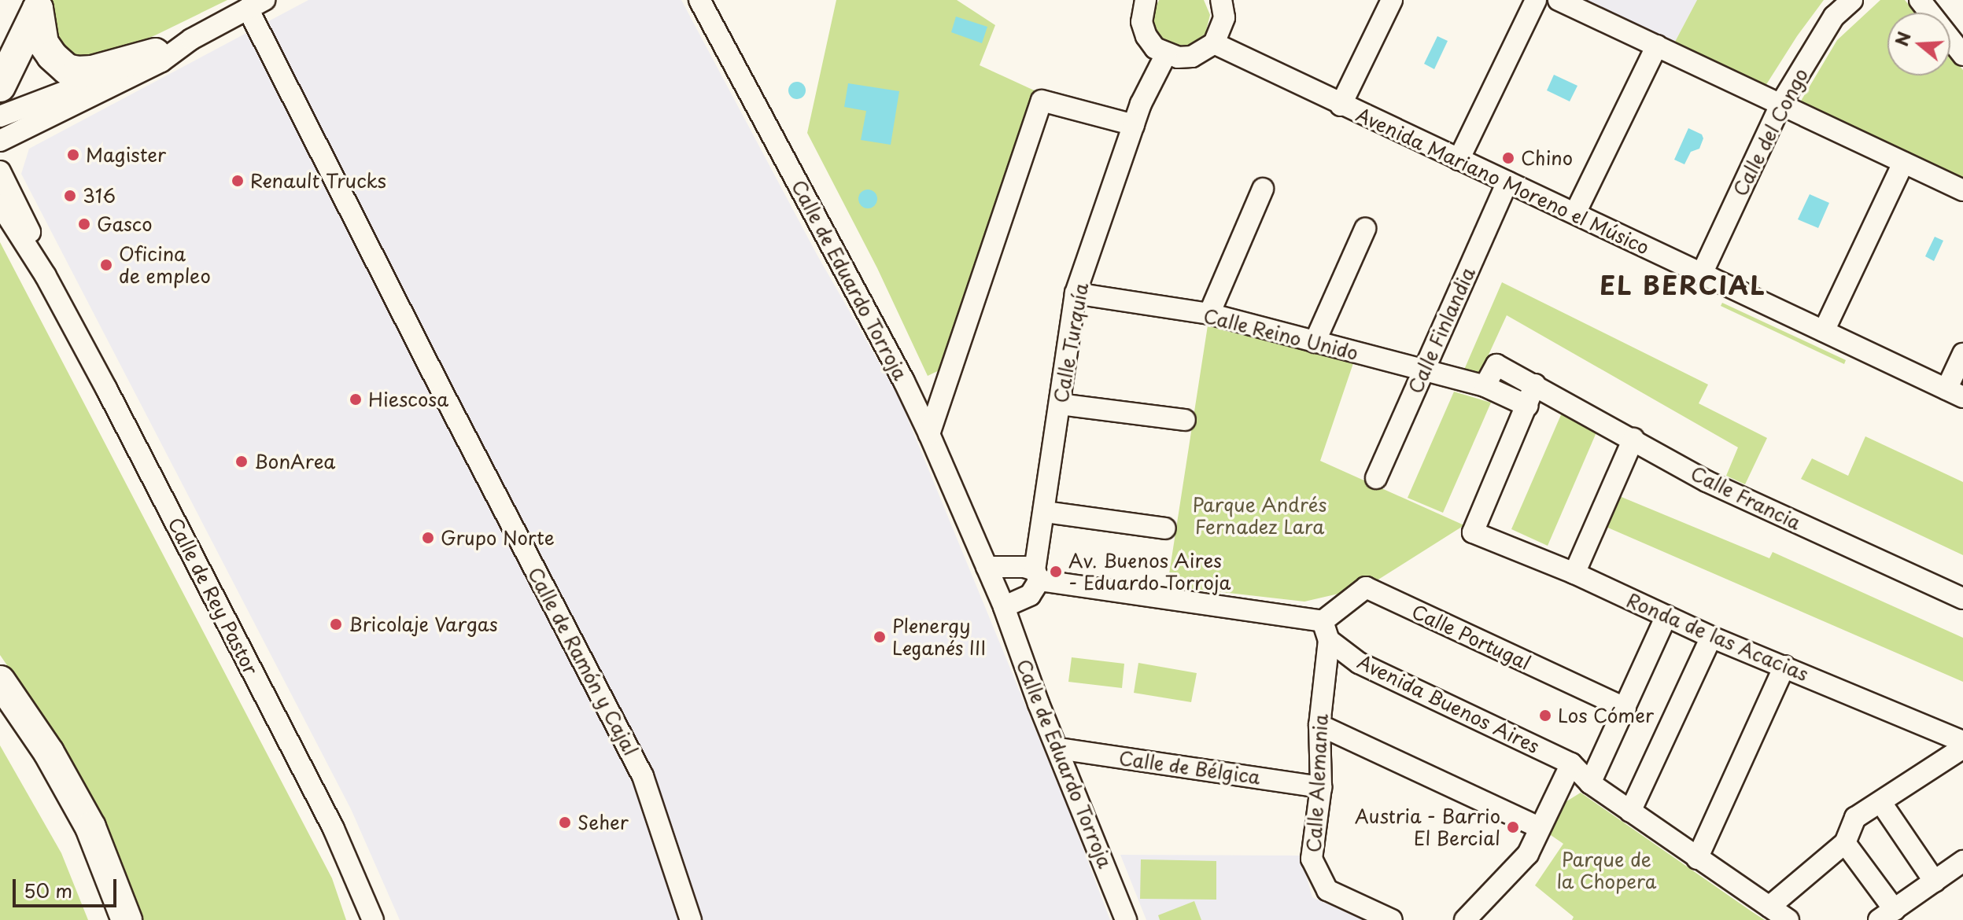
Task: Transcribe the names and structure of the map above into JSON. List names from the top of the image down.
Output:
{
  "streets": {
    "street": [
      "Calle del Congo",
      "Avenida Mariano Moreno el Músico",
      "Calle de Eduardo Torroja",
      "Calle Finlandia",
      "Calle Reino Unido",
      "Calle Turquía",
      "Calle Francia",
      "Calle de Rey Pastor",
      "Calle Portugal",
      "Ronda de las Acacias",
      "Calle de Ramón y Cajal",
      "Avenida Buenos Aires",
      "Calle de Bélgica",
      "Calle Alemania"
    ]
  },
  "crossings": [
    ["Calle del Congo", "Avenida Mariano Moreno el Músico"],
    ["Avenida Mariano Moreno el Músico", "Calle Finlandia"],
    ["Calle de Eduardo Torroja", "Avenida Buenos Aires"],
    ["Calle de Eduardo Torroja", "Calle de Bélgica"],
    ["Calle Finlandia", "Calle Reino Unido"],
    ["Calle Reino Unido", "Calle Turquía"],
    ["Calle Reino Unido", "Calle Francia"],
    ["Calle Reino Unido", "Ronda de las Acacias"],
    ["Calle Turquía", "Avenida Buenos Aires"],
    ["Calle Portugal", "Avenida Buenos Aires"],
    ["Calle Portugal", "Calle Alemania"],
    ["Avenida Buenos Aires", "Calle Alemania"],
    ["Calle de Bélgica", "Calle Alemania"]
  ],
  "districts": ["EL BERCIAL"],
  "parks": ["Parque Andrés Fernadez Lara", "Parque de la Chopera"],
  "places": [
    "Magister",
    "Chino",
    "Renault Trucks",
    "316",
    "Gasco",
    "Oficina de empleo",
    "Hiescosa",
    "BonArea",
    "Grupo Norte",
    "Av. Buenos Aires - Eduardo Torroja",
    "Bricolaje Vargas",
    "Plenergy Leganés III",
    "Los Cómer",
    "Seher",
    "Austria - Barrio El Bercial"
  ],
  "scale_bar": "50 m",
  "north": "left"
}
